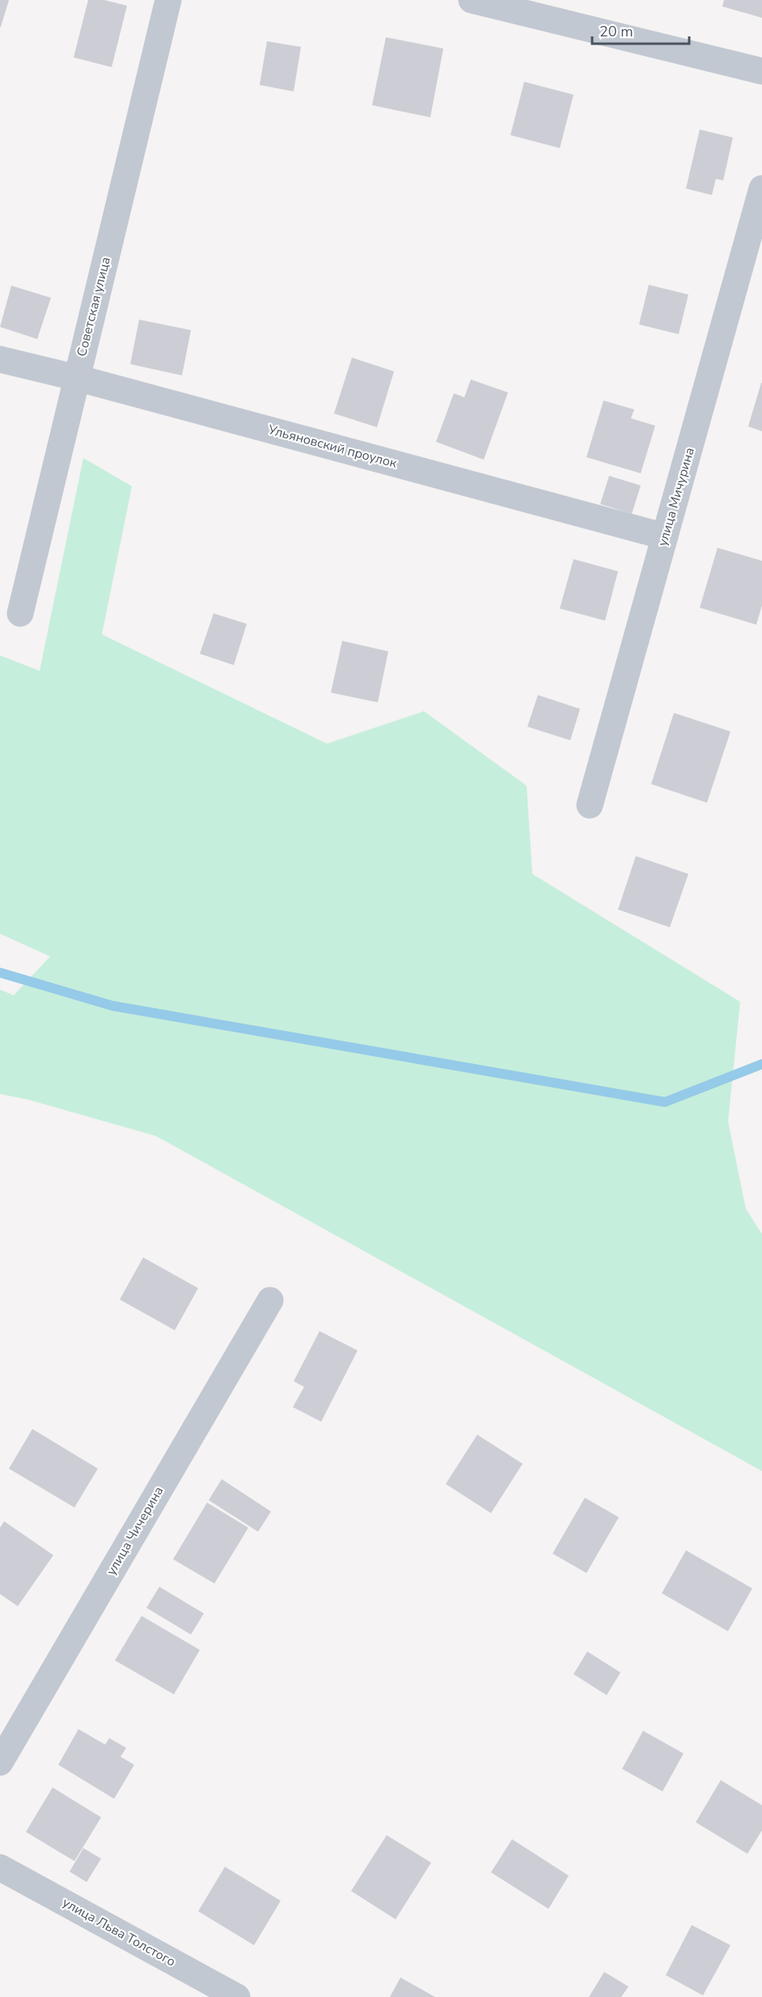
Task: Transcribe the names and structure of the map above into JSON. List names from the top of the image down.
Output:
{
  "streets": {
    "street": [
      "Советская улица",
      "Ульяновский проулок",
      "улица Мичурина",
      "улица Чичерина",
      "улица Льва Толстого"
    ]
  },
  "crossings": [
    ["Советская улица", "Ульяновский проулок"],
    ["Ульяновский проулок", "улица Мичурина"]
  ],
  "scale_bar": "20 m"
}
